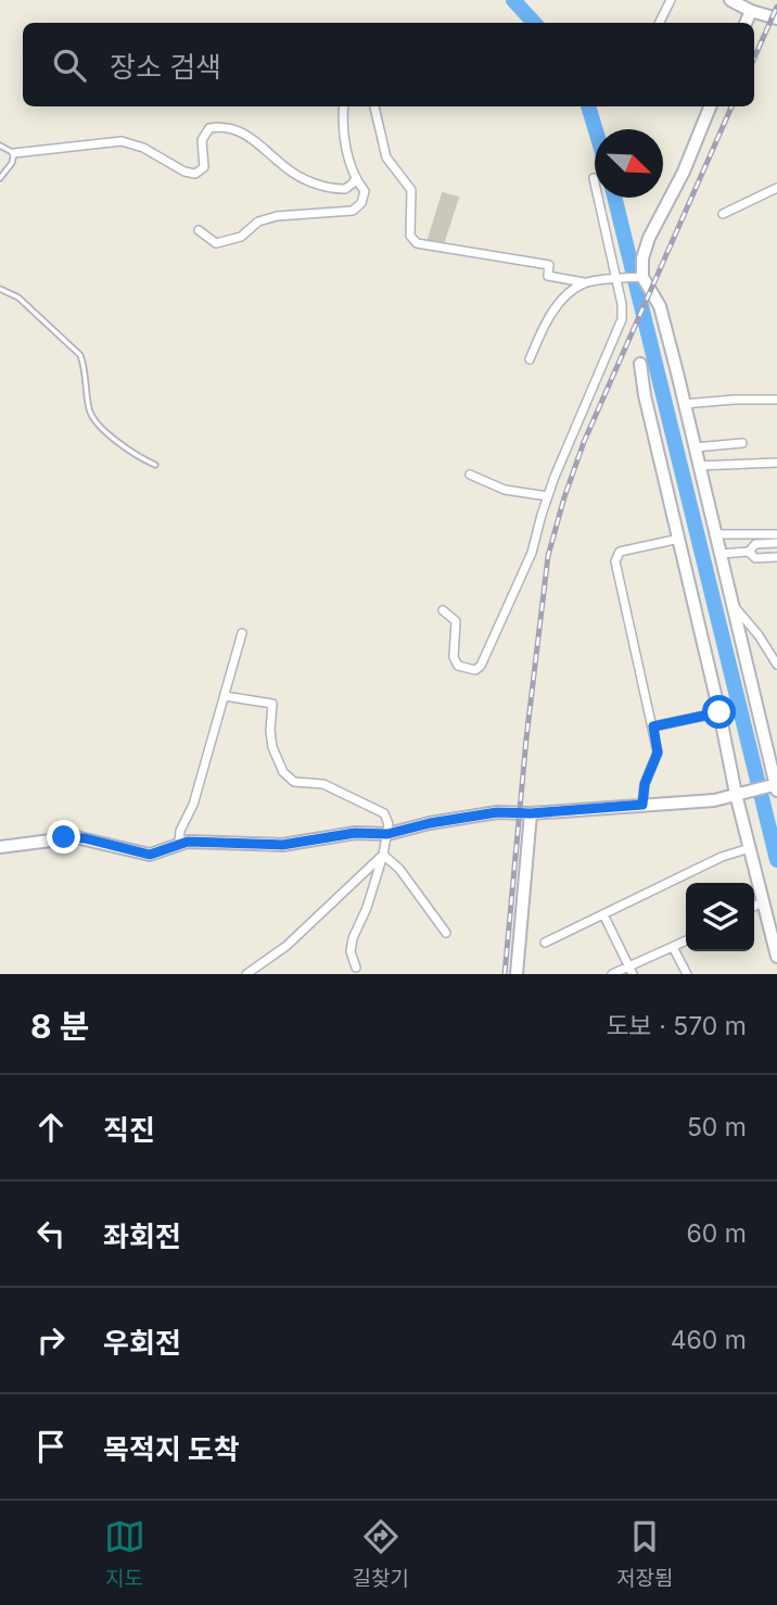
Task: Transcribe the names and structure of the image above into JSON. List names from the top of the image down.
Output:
{
  "north": "bottom right",
  "page": {
    "search": "장소 검색",
    "heading": ["8 분", "도보 · 570 m"],
    "list": [
      ["직진", "50 m"],
      ["좌회전", "60 m"],
      ["우회전", "460 m"],
      "목적지 도착"
    ],
    "nav": ["지도", "길찾기", "저장됨"]
  }
}
